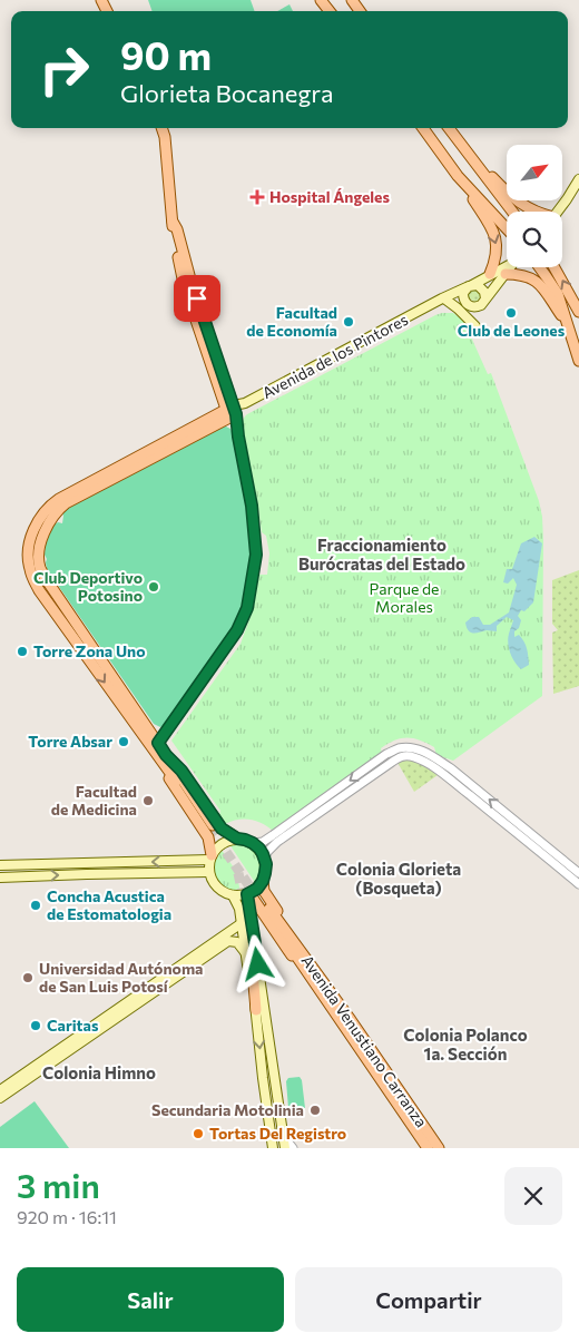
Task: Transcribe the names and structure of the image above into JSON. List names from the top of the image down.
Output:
{
  "streets": {
    "main road": ["Avenida de los Pintores", "Avenida Venustiano Carranza"]
  },
  "districts": [
    "Fraccionamiento Burócratas del Estado",
    "Colonia Glorieta (Bosqueta)",
    "Colonia Polanco 1a. Sección",
    "Colonia Himno"
  ],
  "parks": ["Parque de Morales"],
  "places": {
    "health": ["Hospital Ángeles"],
    "other": [
      "Club de Leones",
      "Facultad de Economía",
      "Club Deportivo Potosino",
      "Torre Zona Uno",
      "Torre Absar",
      "Facultad de Medicina",
      "Concha Acustica de Estomatologia",
      "Universidad Autónoma de San Luis Potosí",
      "Caritas",
      "Secundaria Motolinia",
      "Tortas Del Registro"
    ]
  },
  "north": "top right",
  "page": {
    "turn": ["90 m", "Glorieta Bocanegra"],
    "heading": ["3 min", "920 m · 16:11"],
    "buttons": ["Salir", "Compartir"]
  }
}
